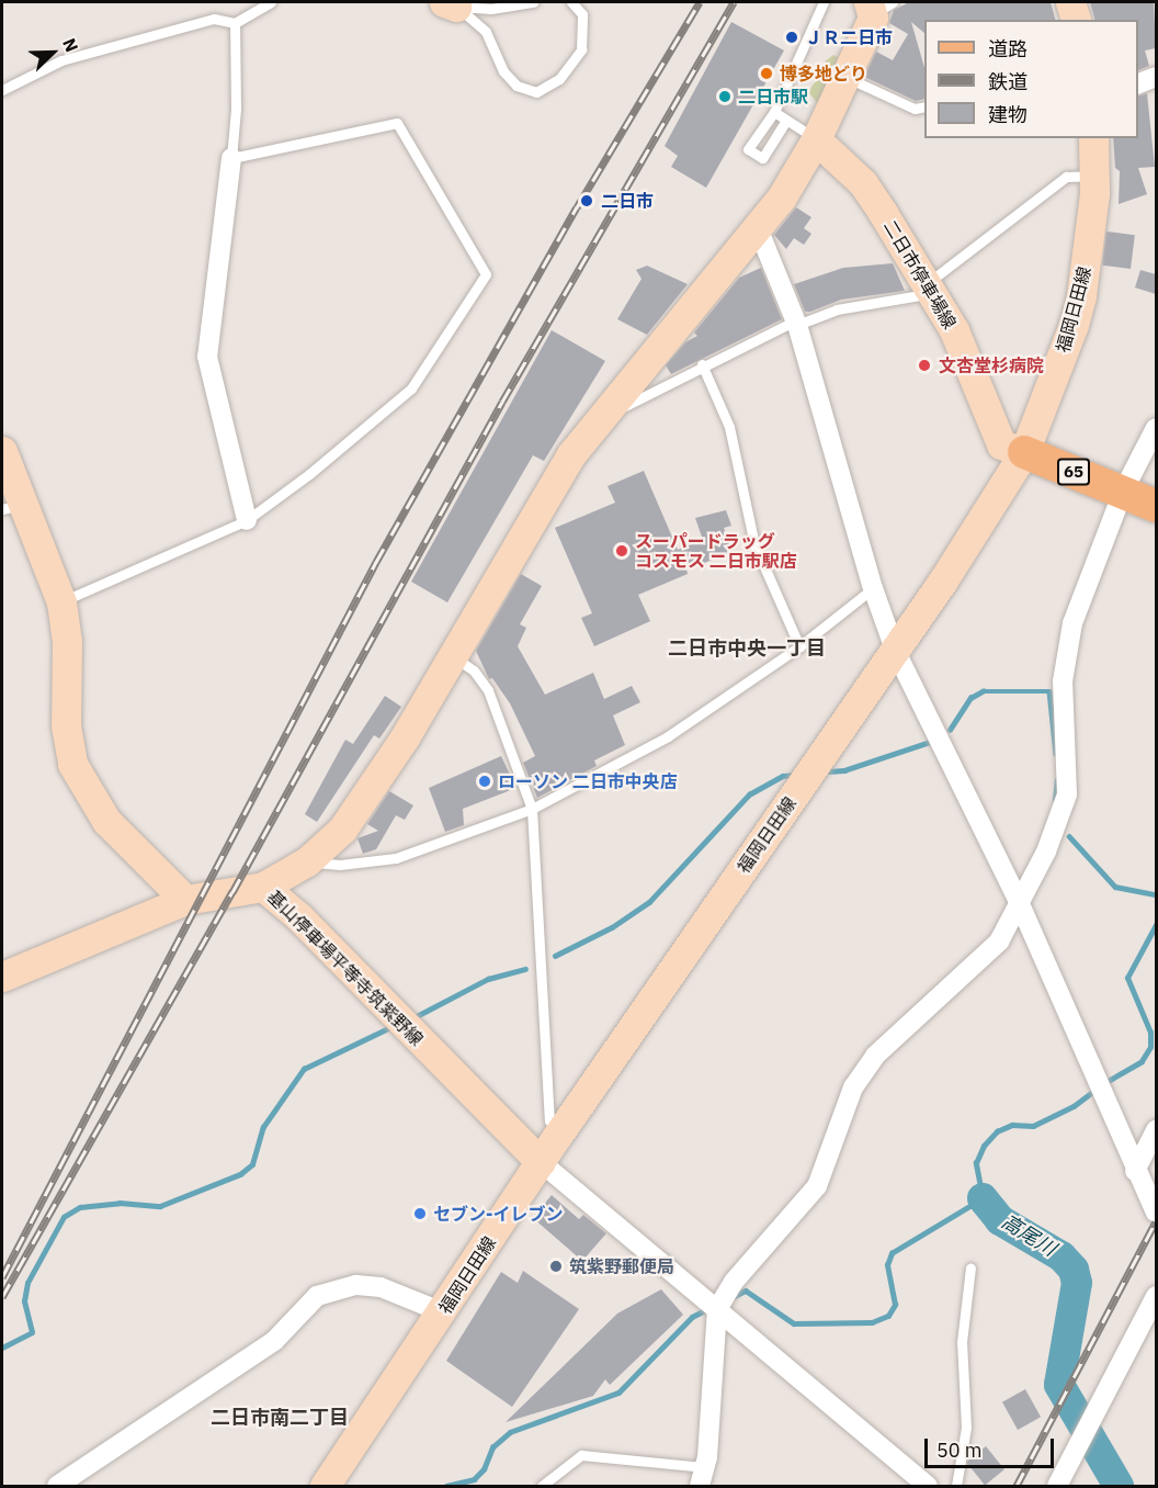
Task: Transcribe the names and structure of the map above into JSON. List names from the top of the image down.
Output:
{
  "streets": {
    "main road": [
      "二日市停車場線",
      "福岡日田線",
      "65",
      "基山停車場平等寺筑紫野線"
    ]
  },
  "crossings": [
    ["二日市停車場線", "福岡日田線"],
    ["二日市停車場線", "65"],
    ["福岡日田線", "65"],
    ["福岡日田線", "基山停車場平等寺筑紫野線"]
  ],
  "districts": ["二日市中央一丁目", "二日市南二丁目"],
  "water": ["高尾川"],
  "places": [
    "ＪＲ二日市",
    "博多地どり",
    "二日市駅",
    "二日市",
    "文杏堂杉病院",
    "スーパードラッグ コスモス 二日市駅店",
    "ローソン 二日市中央店",
    "セブン-イレブン",
    "筑紫野郵便局"
  ],
  "legend": ["道路", "鉄道", "建物"],
  "scale_bar": "50 m",
  "north": "top right"
}
